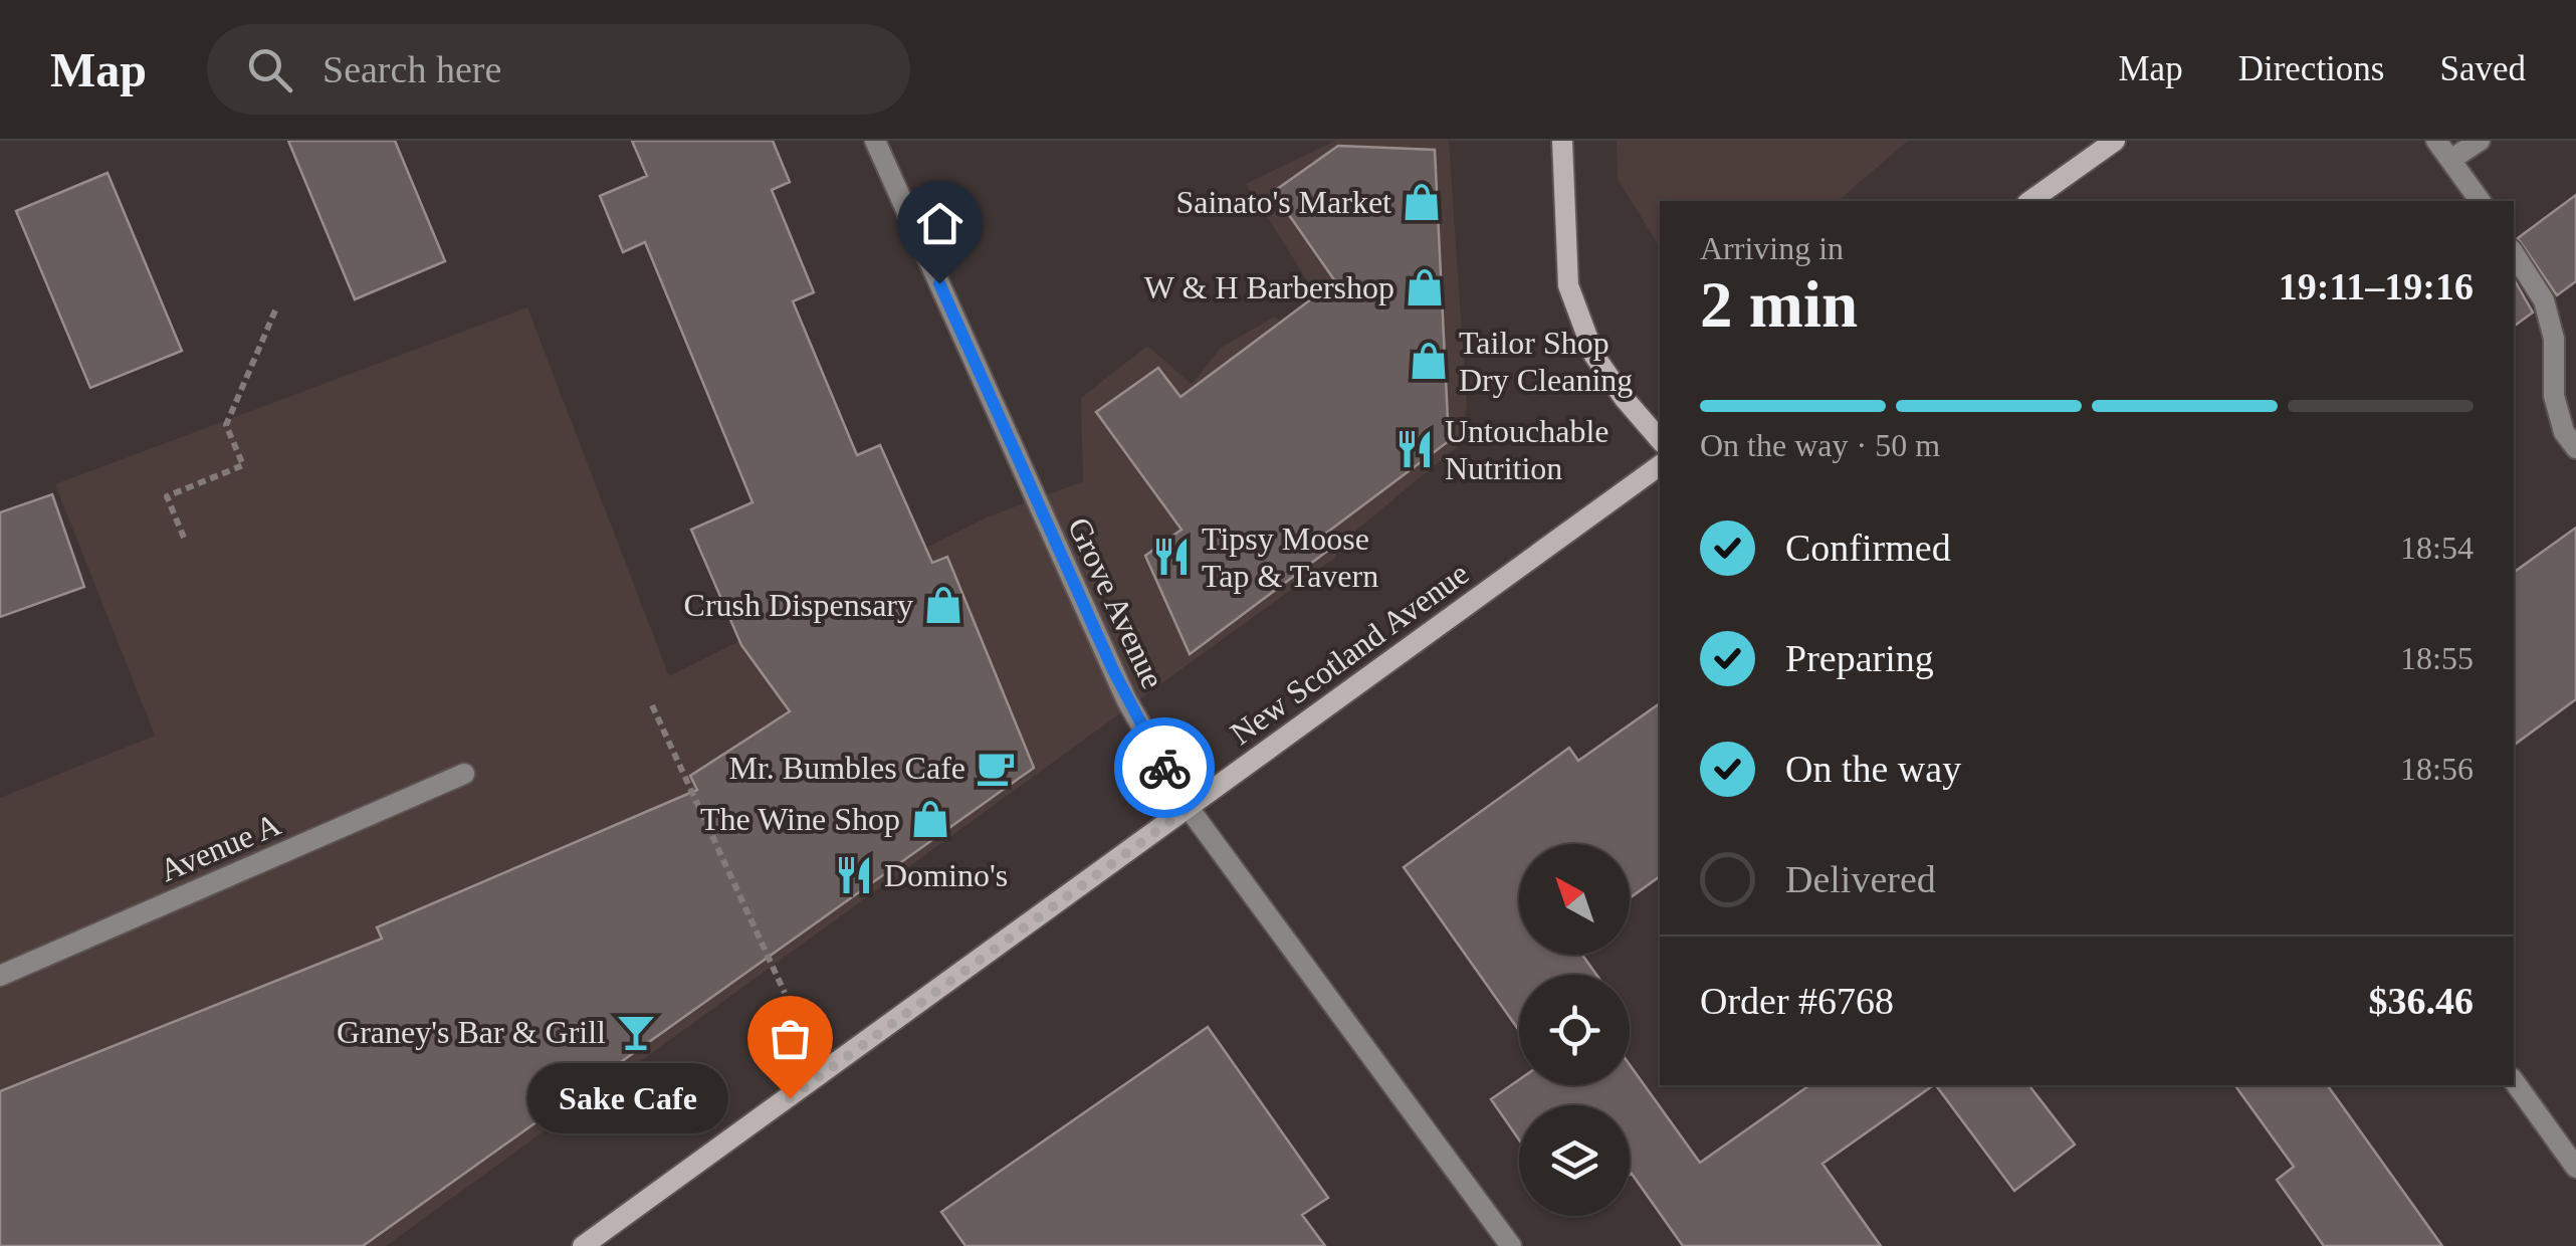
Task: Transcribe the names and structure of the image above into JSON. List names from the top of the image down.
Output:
{
  "streets": {
    "street": ["Grove Avenue", "New Scotland Avenue", "Avenue A"]
  },
  "crossings": [
    ["Grove Avenue", "New Scotland Avenue"]
  ],
  "places": {
    "shop": [
      "Sainato's Market",
      "W & H Barbershop",
      "Tailor Shop Dry Cleaning",
      "Crush Dispensary",
      "The Wine Shop"
    ],
    "restaurant": ["Untouchable Nutrition", "Tipsy Moose Tap & Tavern", "Domino's"],
    "cafe": ["Mr. Bumbles Cafe"],
    "bar": ["Graney's Bar & Grill"],
    "other": ["Sake Cafe"]
  },
  "north": "top left",
  "page": {
    "header": "Map",
    "search": "Search here",
    "nav": ["Map", "Directions", "Saved"],
    "heading": ["2 min", "Arriving in", "19:11–19:16"],
    "panel": ["Order #6768", "$36.46"],
    "bar": "On the way · 50 m",
    "list": [
      ["Confirmed", "18:54"],
      ["Preparing", "18:55"],
      ["On the way", "18:56"],
      "Delivered"
    ],
    "bubble": "Sake Cafe"
  }
}
